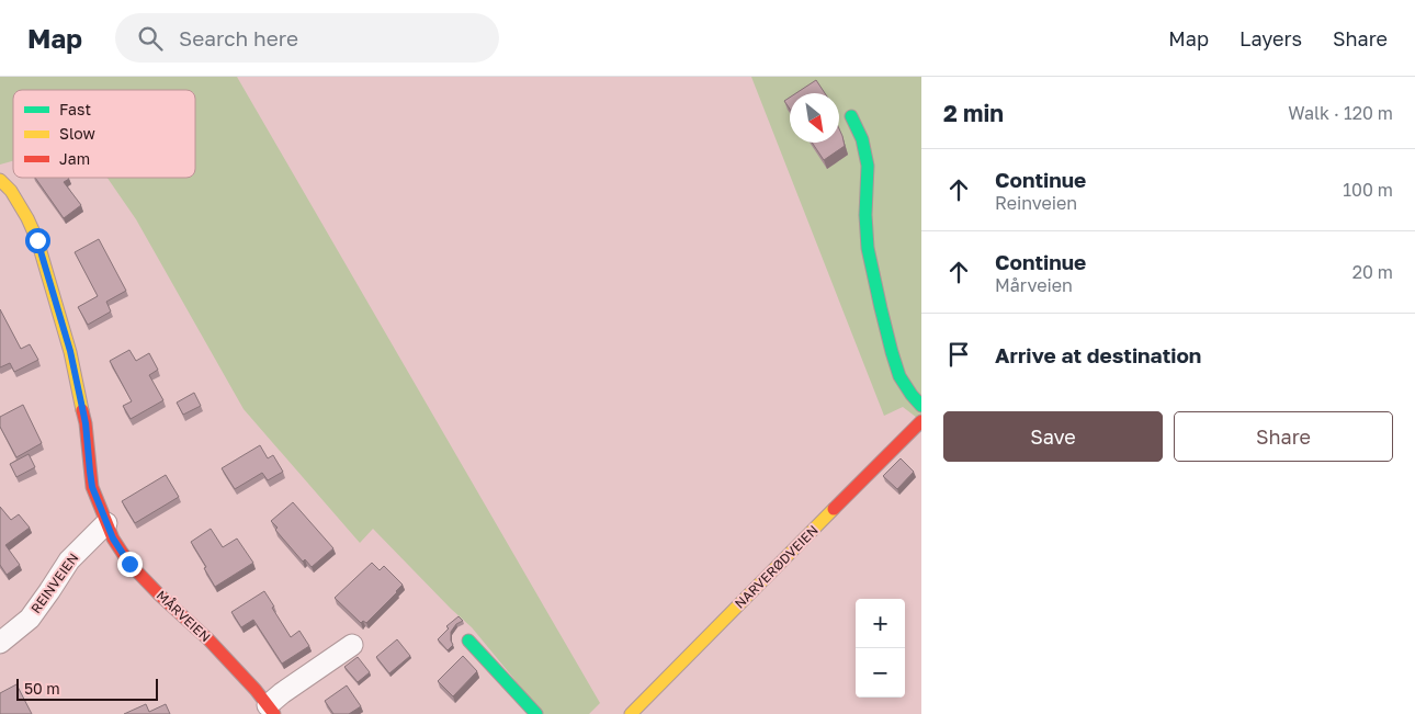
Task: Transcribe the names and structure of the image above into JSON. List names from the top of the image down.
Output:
{
  "streets": {
    "street": ["NARVERØDVEIEN", "REINVEIEN", "MÅRVEIEN"]
  },
  "crossings": [
    ["REINVEIEN", "MÅRVEIEN"]
  ],
  "legend": ["Fast", "Slow", "Jam"],
  "scale_bar": "50 m",
  "north": "bottom right",
  "page": {
    "header": "Map",
    "search": "Search here",
    "nav": ["Map", "Layers", "Share"],
    "heading": ["2 min", "Walk · 120 m"],
    "list": [
      ["Continue", "Reinveien", "100 m"],
      ["Continue", "Mårveien", "20 m"],
      "Arrive at destination"
    ],
    "buttons": ["Save", "Share"],
    "map_buttons": ["+", "−"],
    "scale": "50 m"
  }
}
